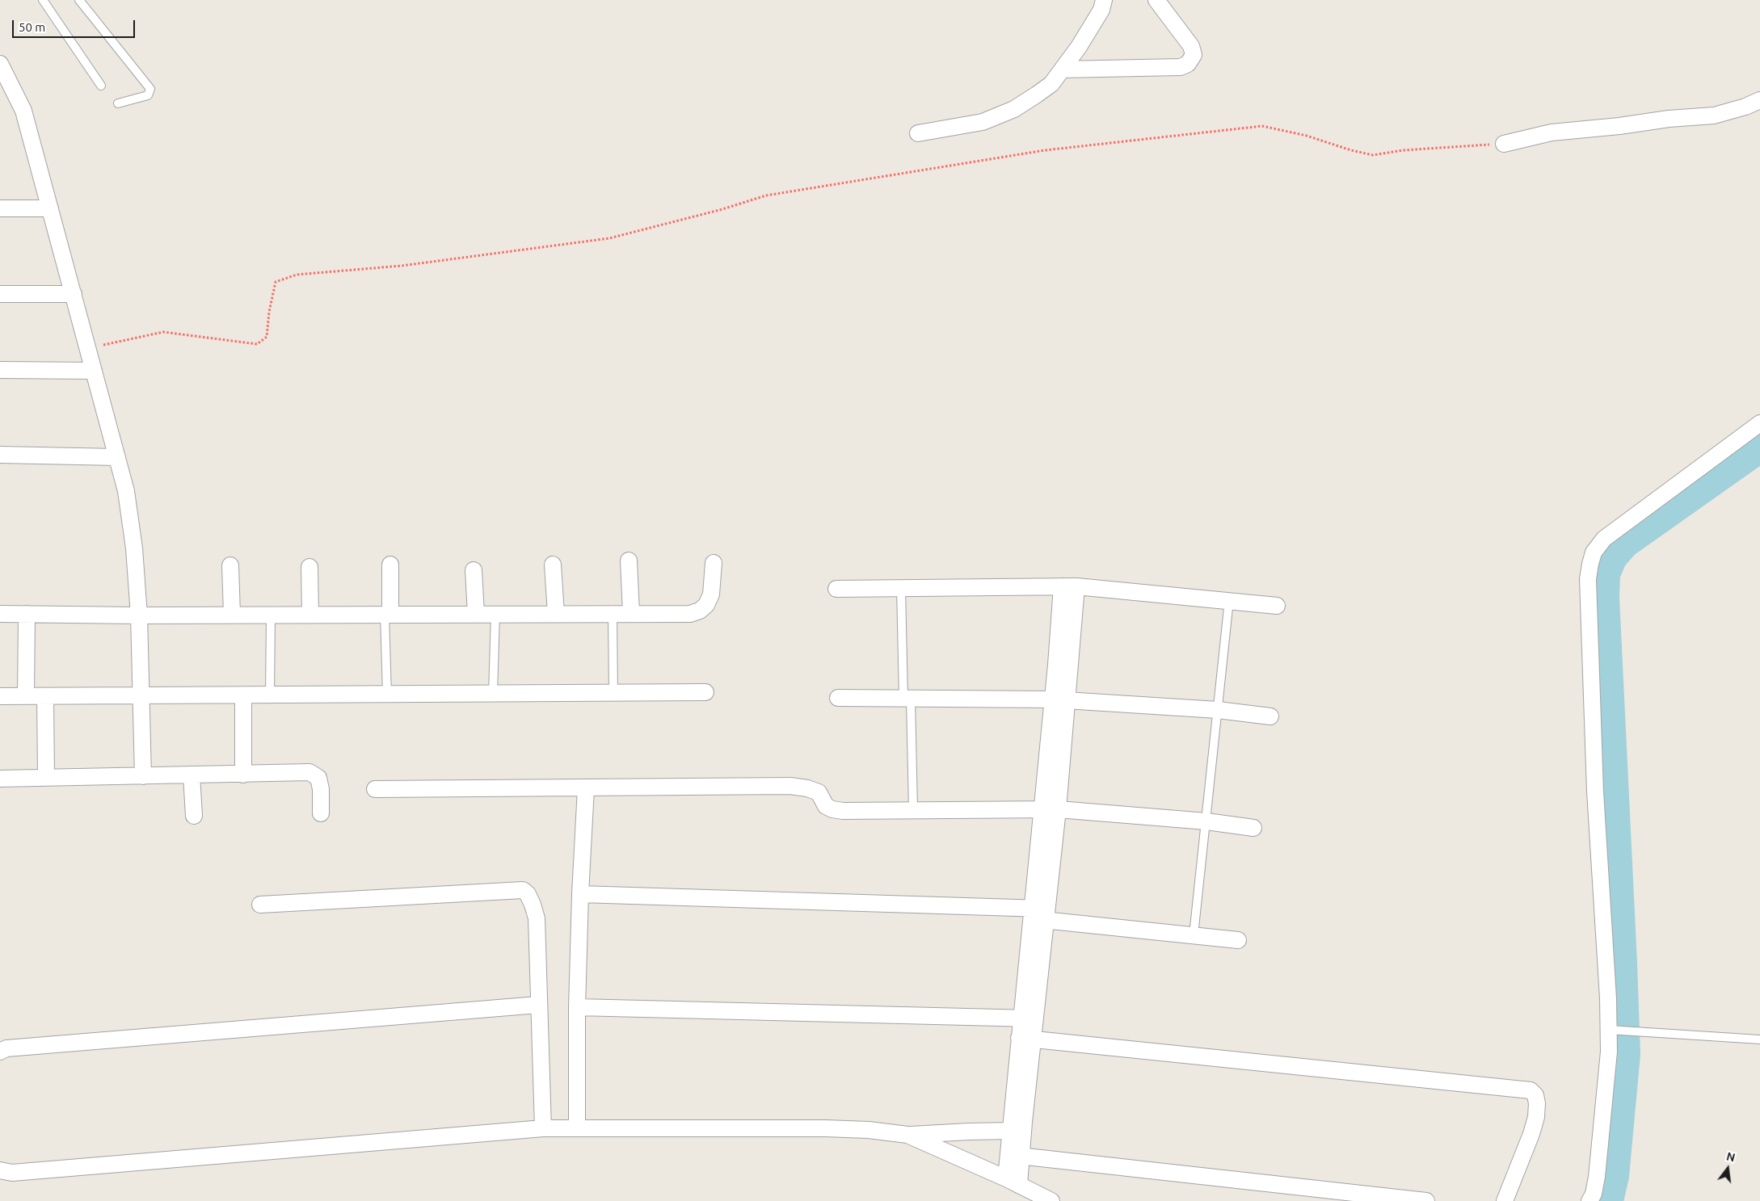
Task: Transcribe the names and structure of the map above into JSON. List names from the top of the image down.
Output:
{
  "scale_bar": "50 m",
  "north": "top"
}
